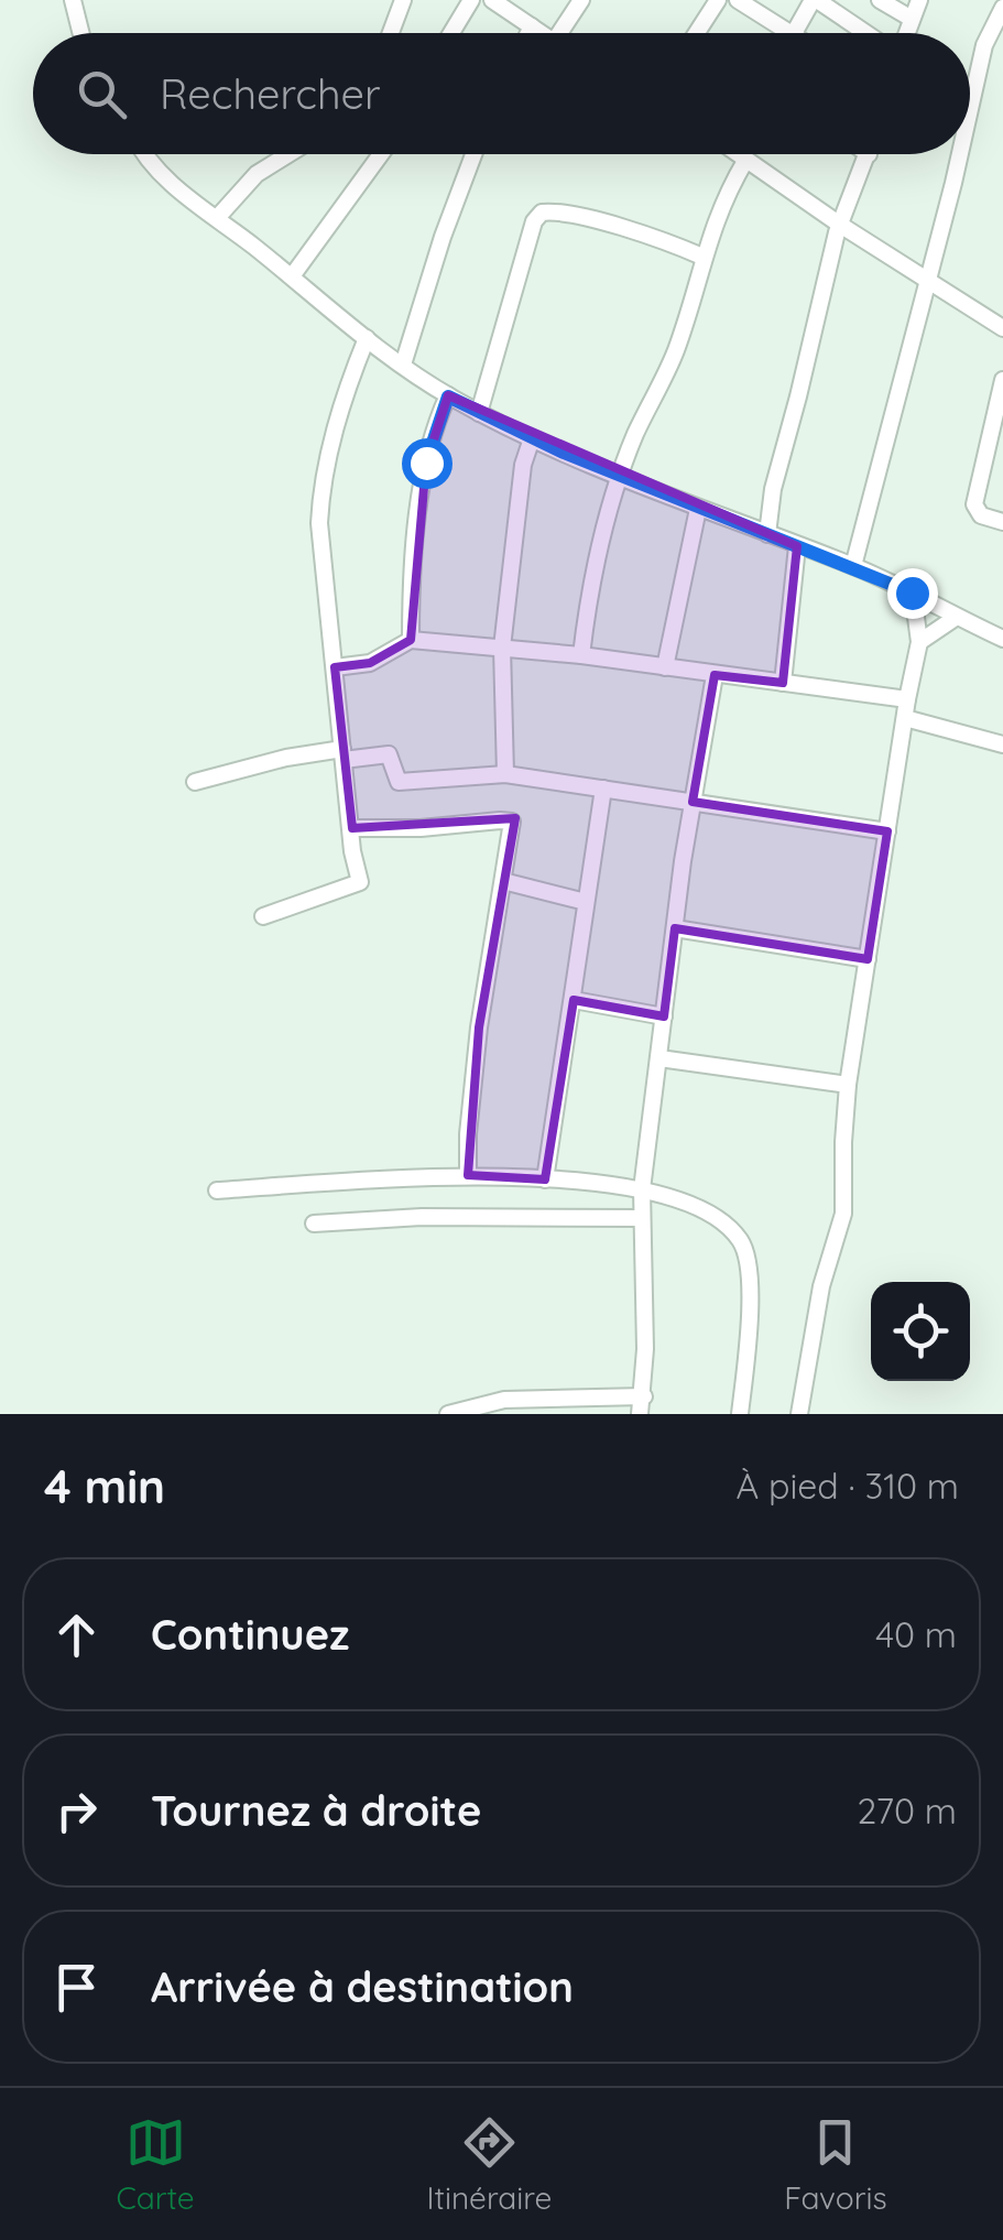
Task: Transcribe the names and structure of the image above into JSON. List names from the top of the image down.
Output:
{
  "page": {
    "search": "Rechercher",
    "heading": ["4 min", "À pied · 310 m"],
    "list": [
      ["Continuez", "40 m"],
      ["Tournez à droite", "270 m"],
      "Arrivée à destination"
    ],
    "nav": ["Carte", "Itinéraire", "Favoris"]
  }
}
